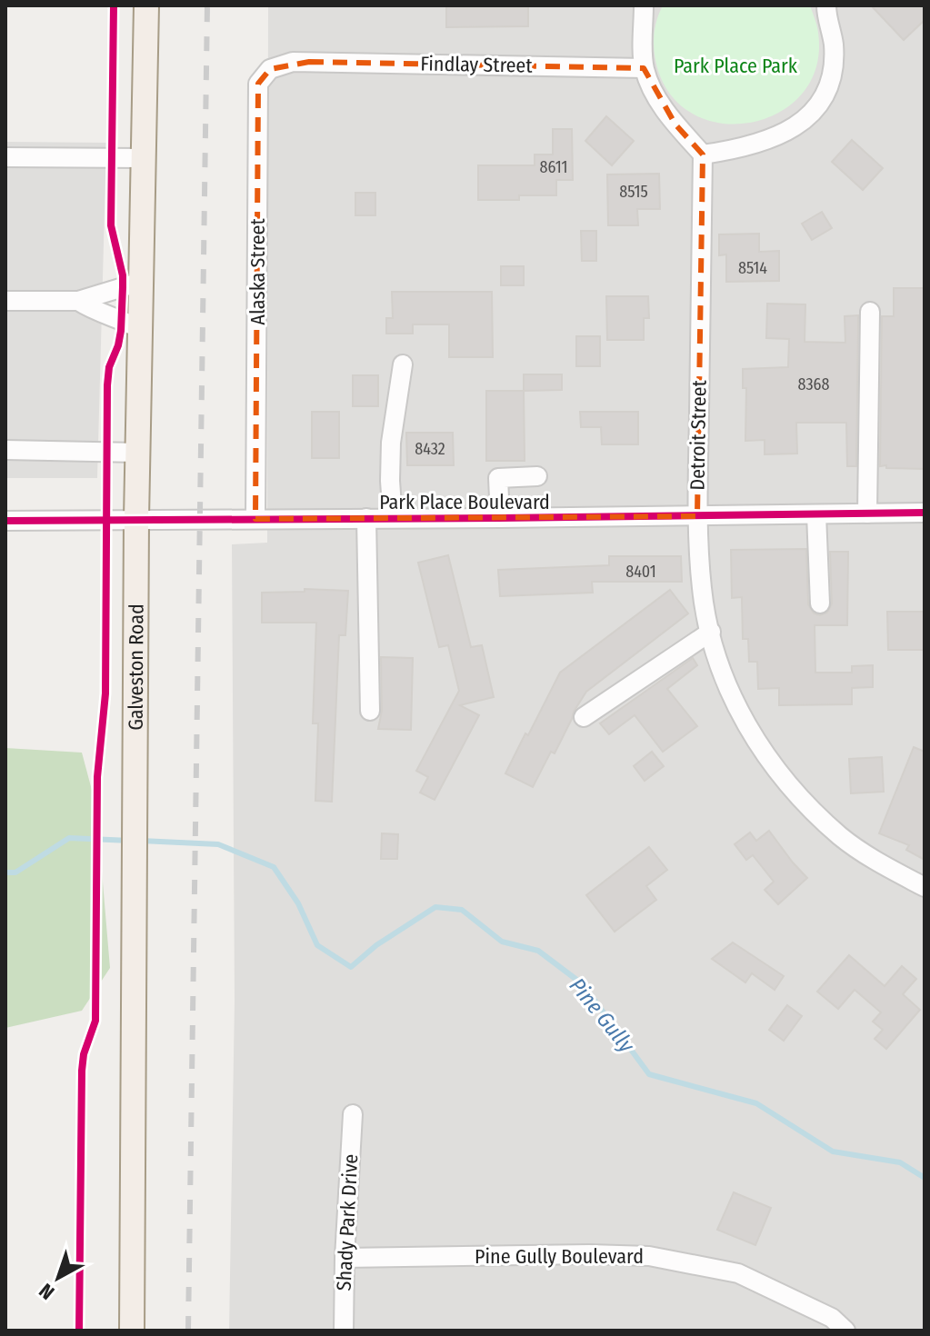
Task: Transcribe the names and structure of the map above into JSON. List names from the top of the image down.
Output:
{
  "streets": {
    "main road": ["Galveston Road"],
    "street": [
      "Findlay Street",
      "Alaska Street",
      "Detroit Street",
      "Park Place Boulevard",
      "Shady Park Drive",
      "Pine Gully Boulevard"
    ]
  },
  "crossings": [
    ["Findlay Street", "Alaska Street"],
    ["Alaska Street", "Park Place Boulevard"],
    ["Detroit Street", "Park Place Boulevard"],
    ["Park Place Boulevard", "Galveston Road"],
    ["Shady Park Drive", "Pine Gully Boulevard"]
  ],
  "water": ["Pine Gully"],
  "parks": ["Park Place Park"],
  "house_numbers": [
    "8611",
    "8515",
    "8514",
    "8368",
    "8432",
    "8401"
  ],
  "north": "bottom left"
}
